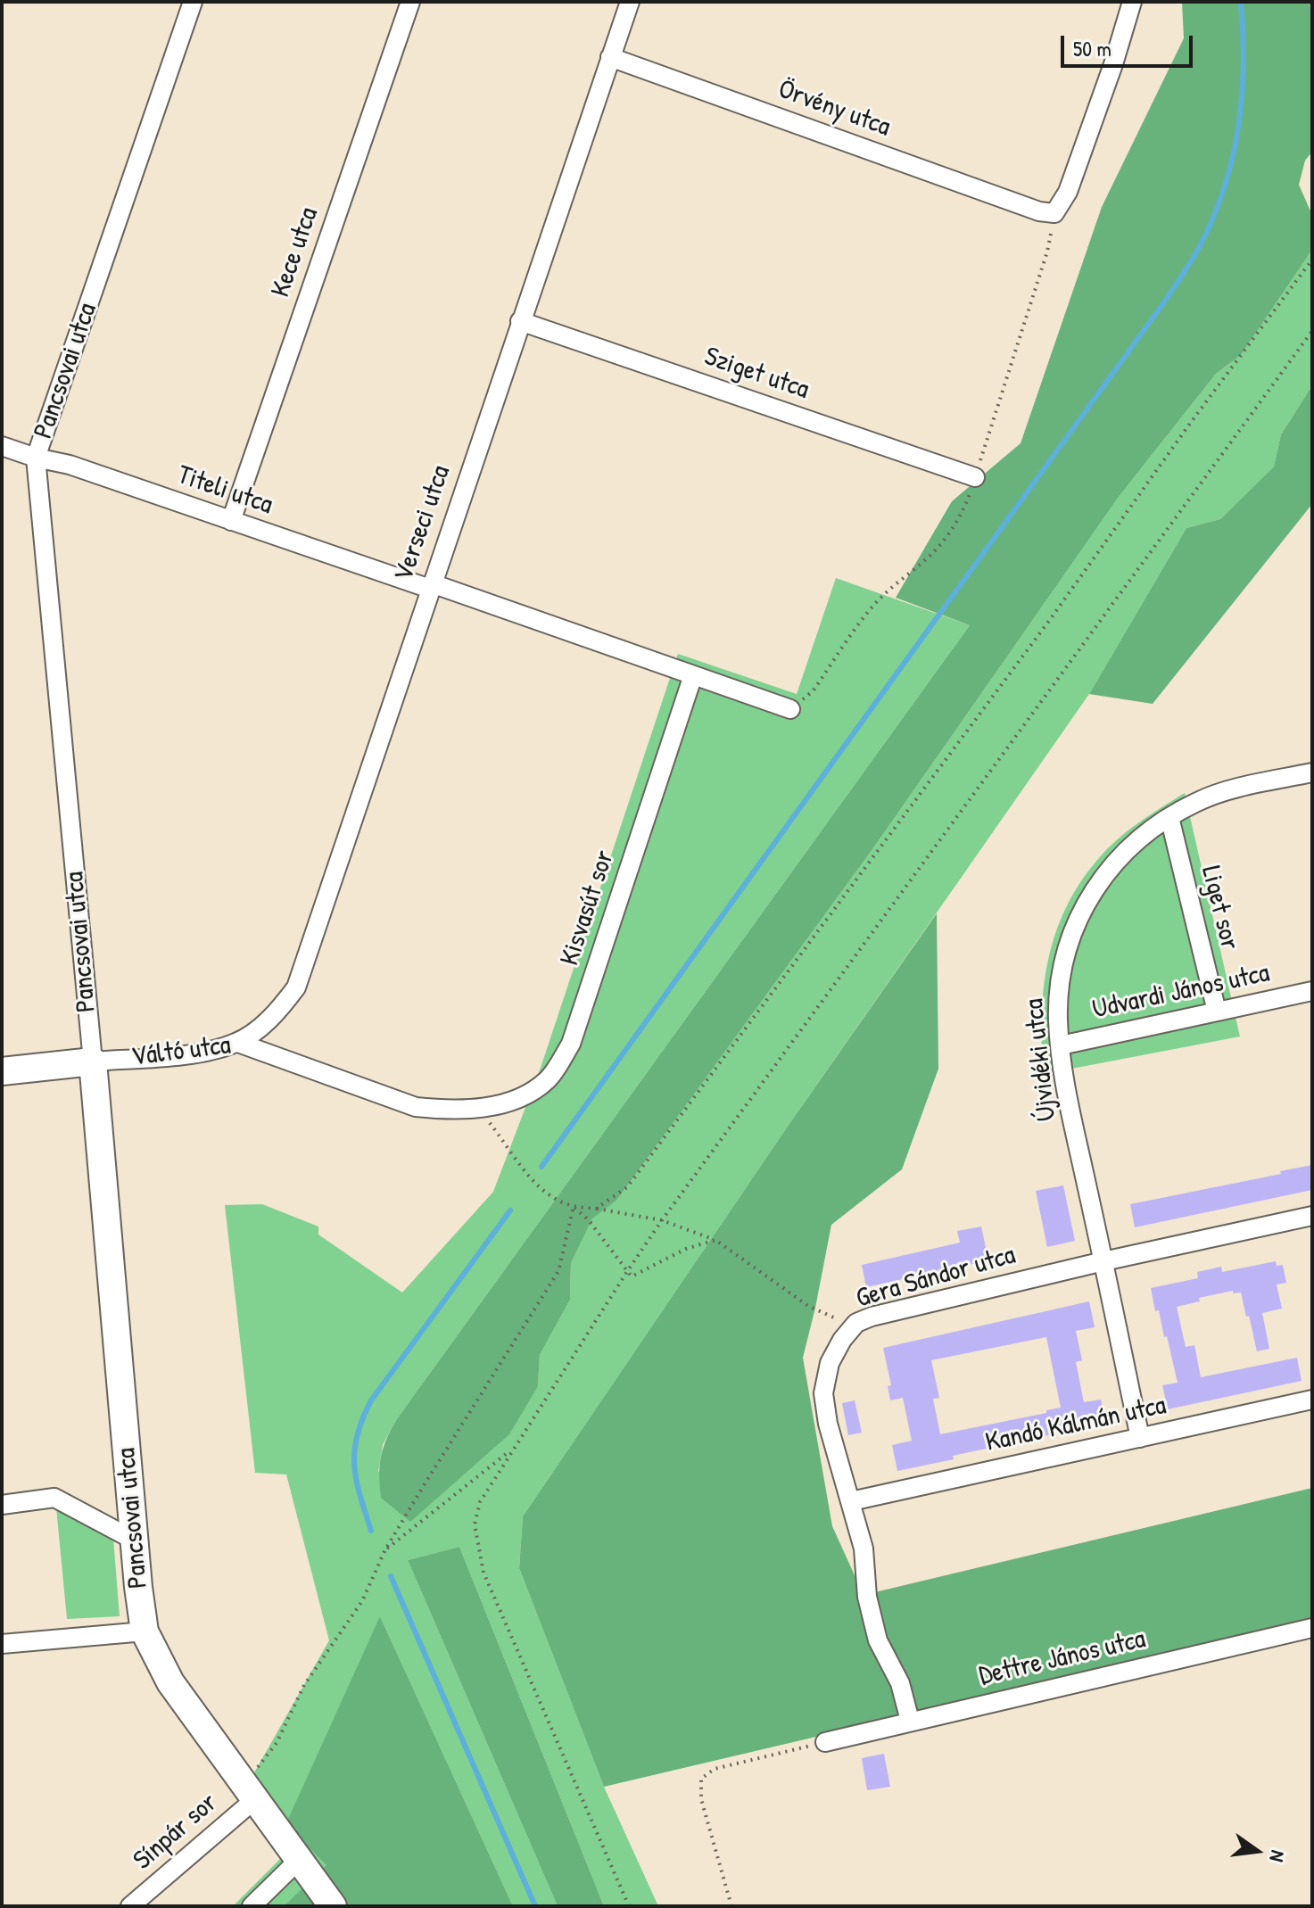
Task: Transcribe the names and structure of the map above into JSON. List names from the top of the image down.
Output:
{
  "streets": {
    "street": [
      "Örvény utca",
      "Kece utca",
      "Pancsovai utca",
      "Sziget utca",
      "Titeli utca",
      "Verseci utca",
      "Kisvasút sor",
      "Liget sor",
      "Udvardi János utca",
      "Váltó utca",
      "Újvidéki utca",
      "Gera Sándor utca",
      "Kandó Kálmán utca",
      "Dettre János utca",
      "Sínpár sor"
    ]
  },
  "crossings": [
    ["Örvény utca", "Verseci utca"],
    ["Kece utca", "Titeli utca"],
    ["Pancsovai utca", "Titeli utca"],
    ["Pancsovai utca", "Váltó utca"],
    ["Pancsovai utca", "Sínpár sor"],
    ["Sziget utca", "Verseci utca"],
    ["Titeli utca", "Verseci utca"],
    ["Titeli utca", "Kisvasút sor"],
    ["Verseci utca", "Váltó utca"],
    ["Kisvasút sor", "Váltó utca"],
    ["Liget sor", "Udvardi János utca"],
    ["Liget sor", "Újvidéki utca"],
    ["Udvardi János utca", "Újvidéki utca"],
    ["Újvidéki utca", "Gera Sándor utca"],
    ["Újvidéki utca", "Kandó Kálmán utca"],
    ["Gera Sándor utca", "Kandó Kálmán utca"],
    ["Gera Sándor utca", "Dettre János utca"]
  ],
  "scale_bar": "50 m",
  "north": "right"
}
